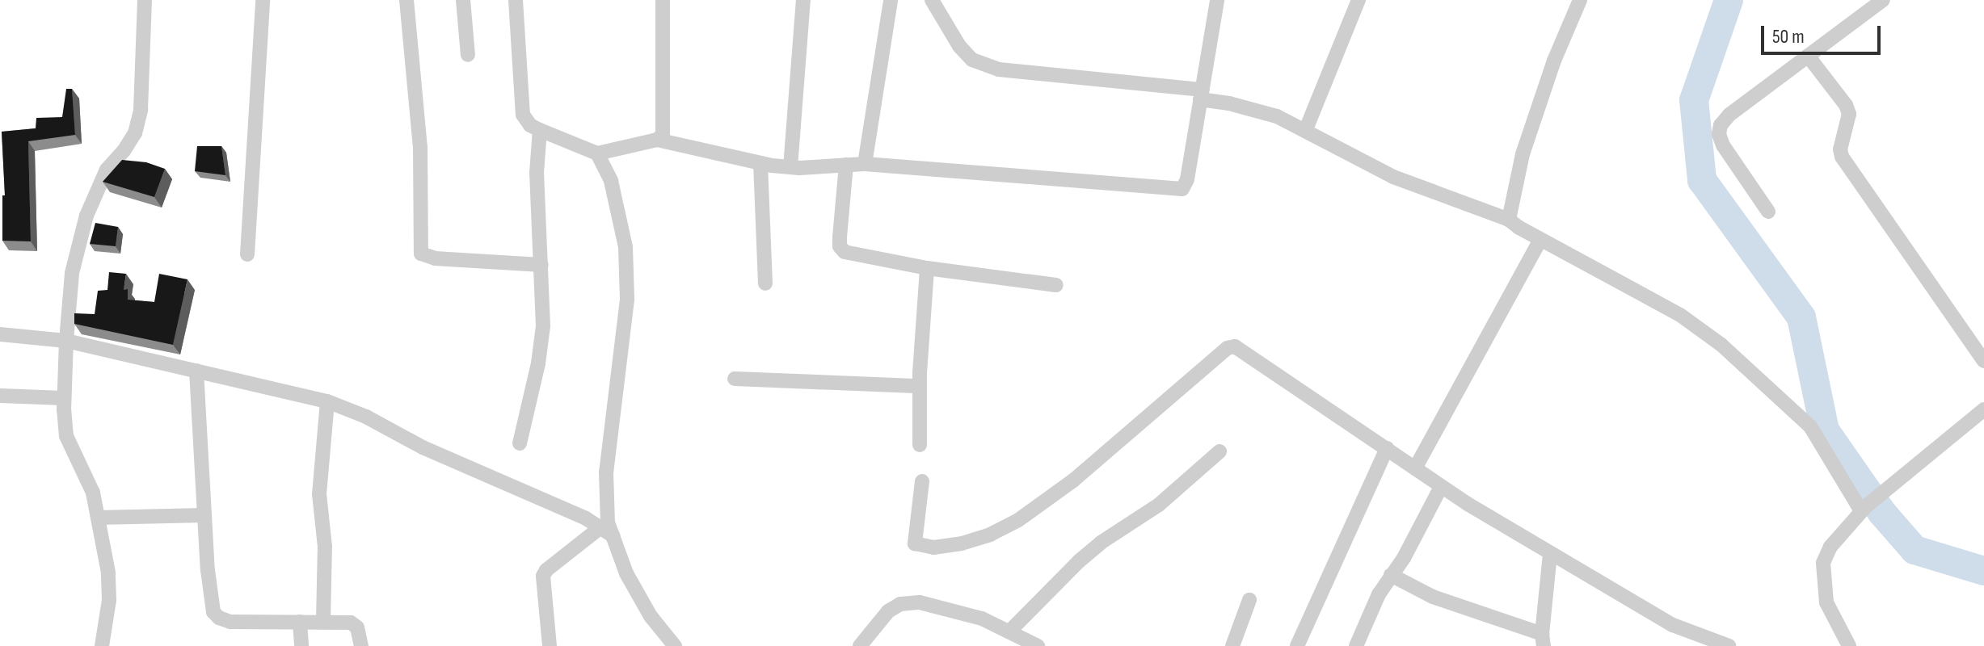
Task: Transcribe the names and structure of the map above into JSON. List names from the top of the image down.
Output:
{
  "scale_bar": "50 m"
}
